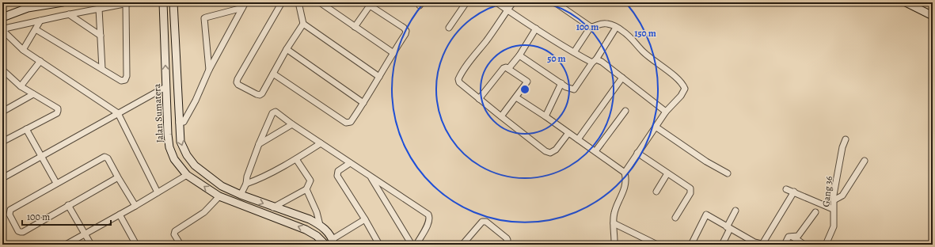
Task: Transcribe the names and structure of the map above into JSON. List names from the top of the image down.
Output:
{
  "streets": {
    "main road": ["Jalan Sumatera"],
    "street": ["Gang 36"]
  },
  "scale_bar": "100 m",
  "rings": ["100 m", "150 m", "50 m"]
}
